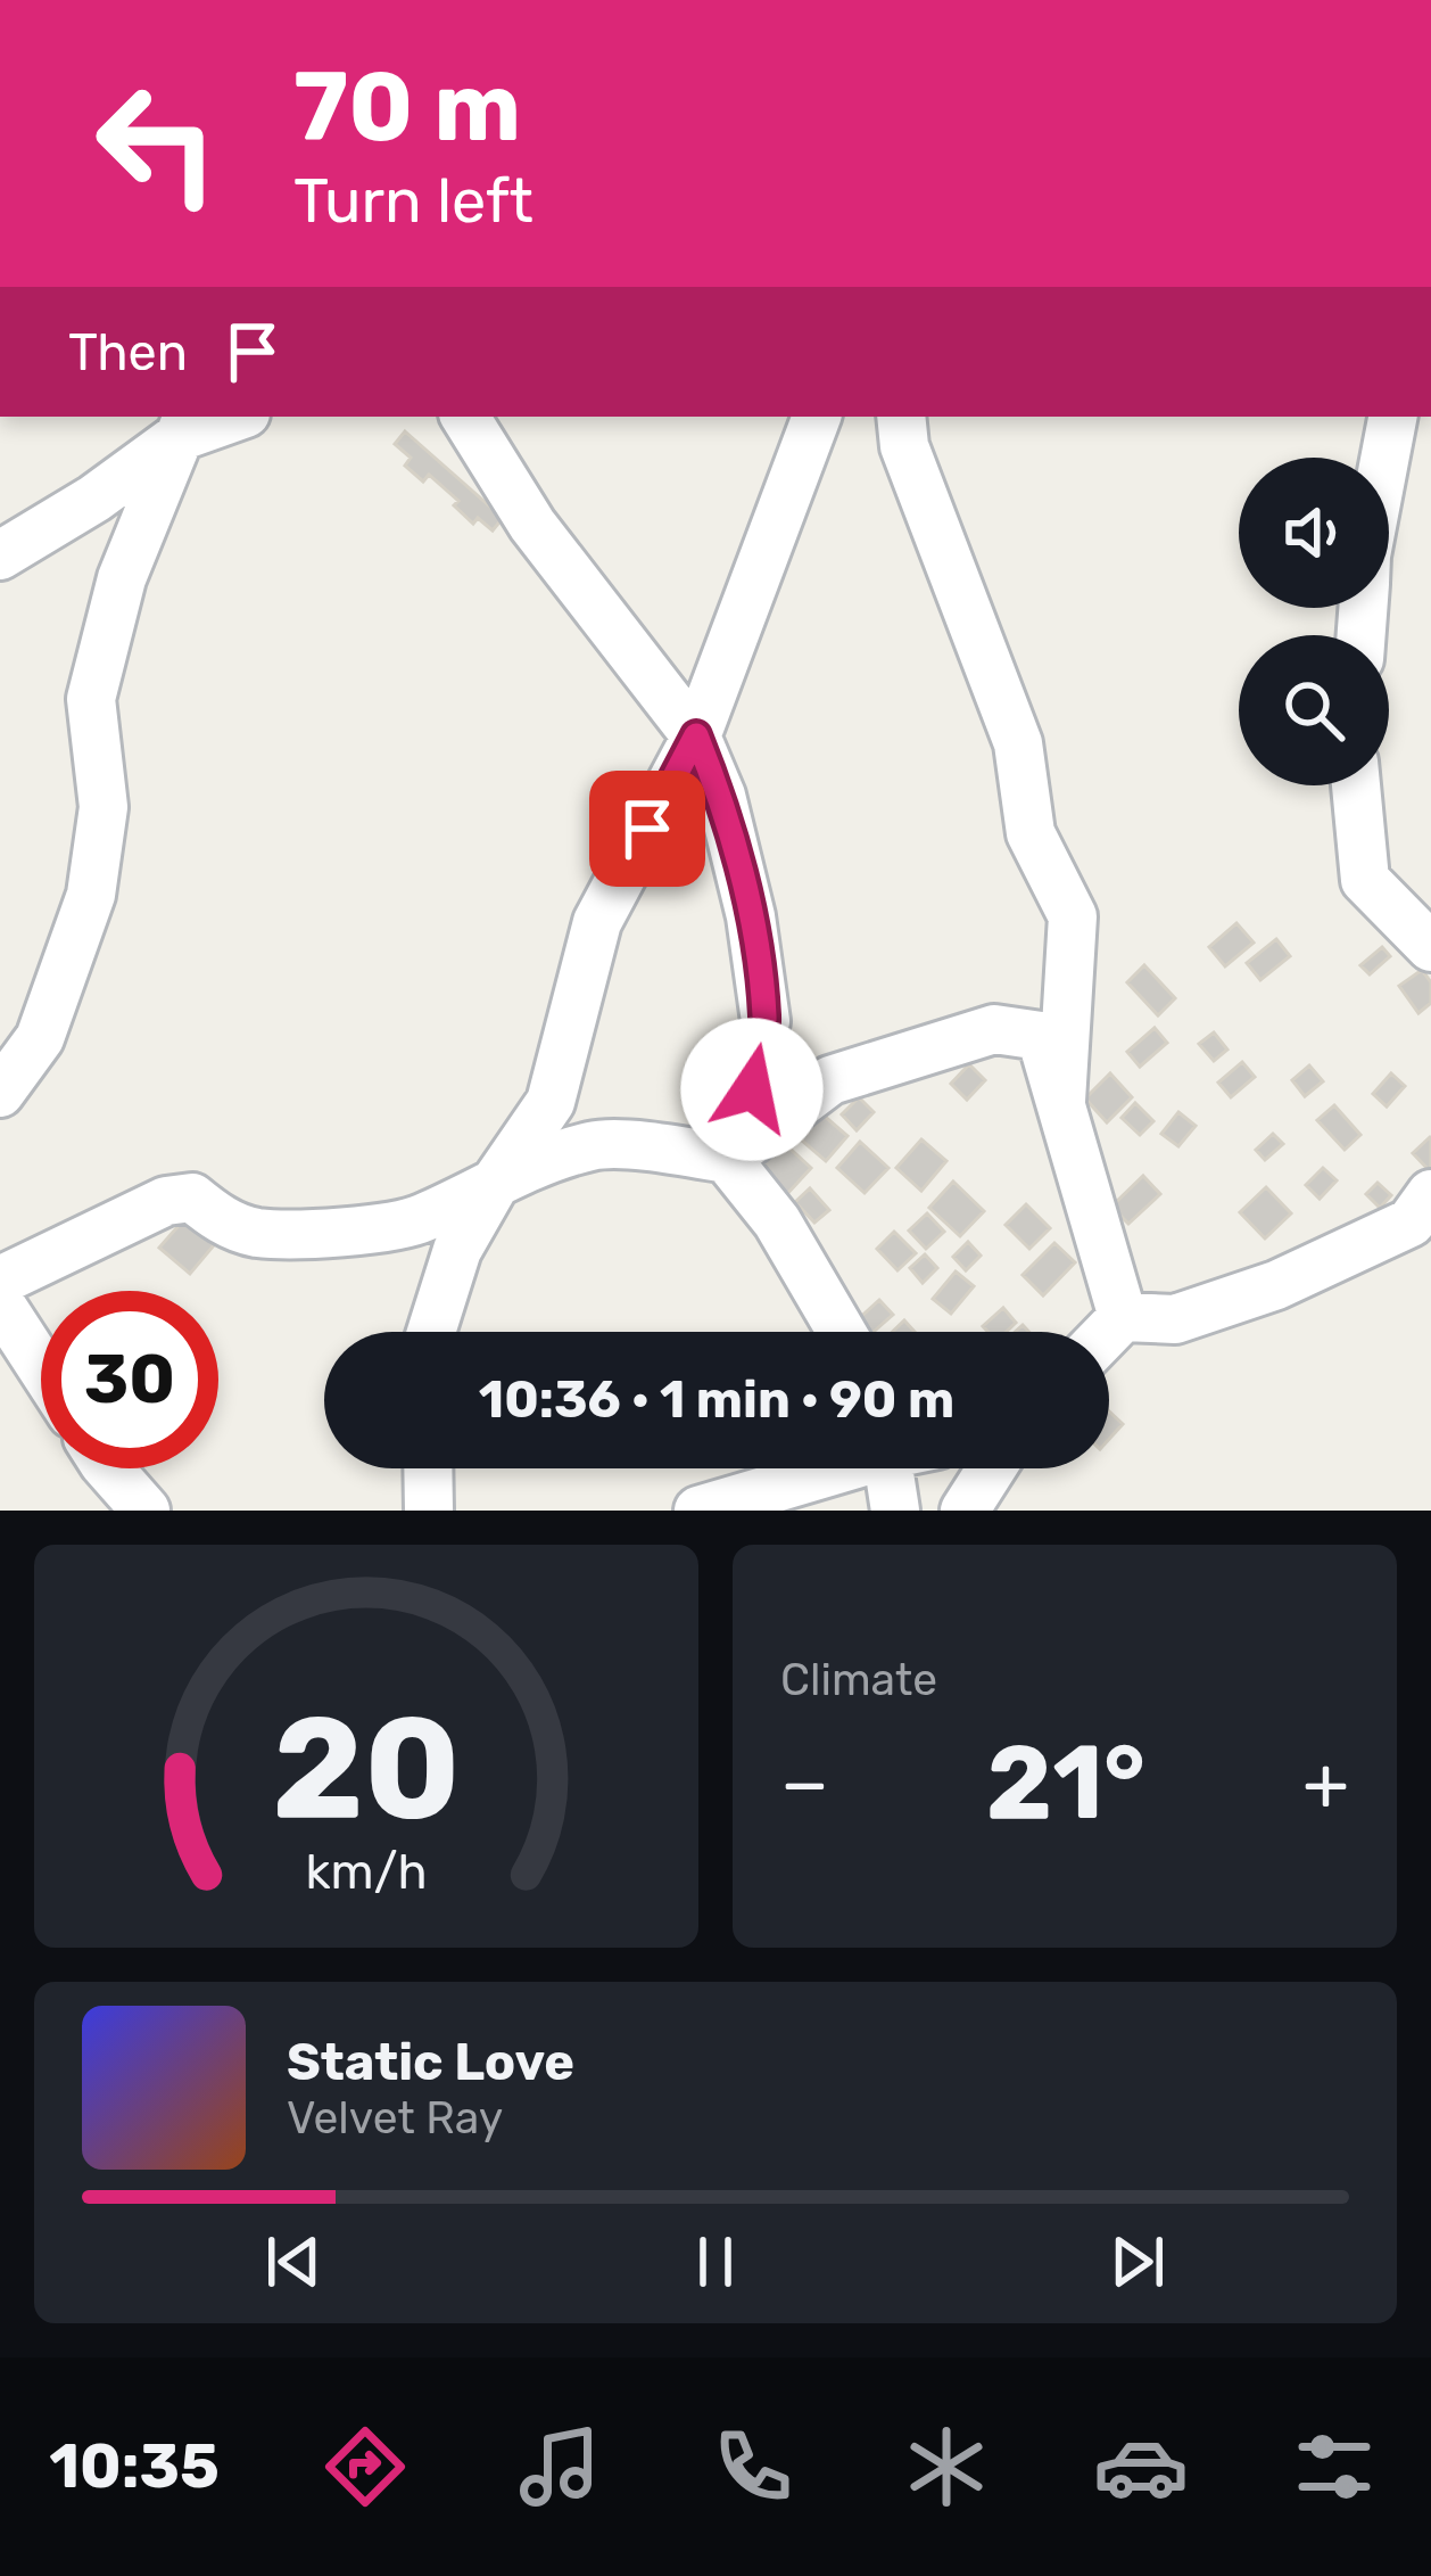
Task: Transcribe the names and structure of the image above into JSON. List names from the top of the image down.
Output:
{
  "page": {
    "turn": ["70 m", "Turn left"],
    "then": "Then",
    "limit": "30",
    "trip": "10:36 · 1 min · 90 m",
    "tile": "Climate",
    "heat": ["−", "21°", "+"],
    "song": ["Static Love", "Velvet Ray"],
    "tabs": "10:35",
    "gauge": ["20", "km/h"]
  }
}
